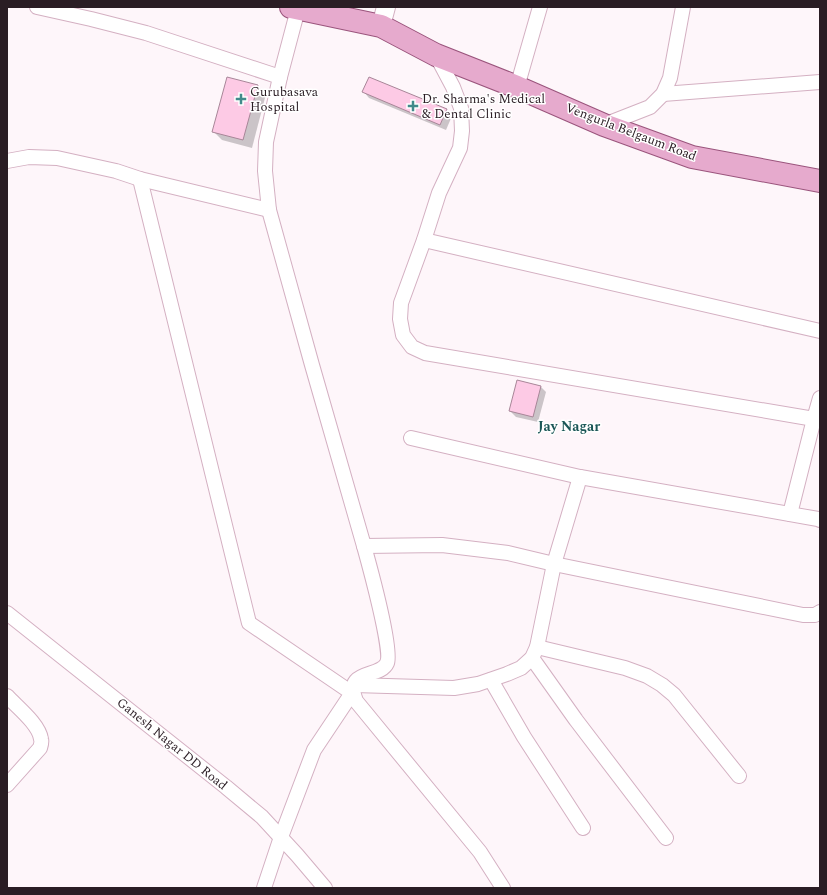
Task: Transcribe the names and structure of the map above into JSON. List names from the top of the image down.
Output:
{
  "streets": {
    "main road": ["Vengurla Belgaum Road"],
    "street": ["Ganesh Nagar DD Road"]
  },
  "districts": ["Jay Nagar"],
  "places": {
    "health": ["Gurubasava Hospital", "Dr. Sharma's Medical & Dental Clinic"]
  }
}
